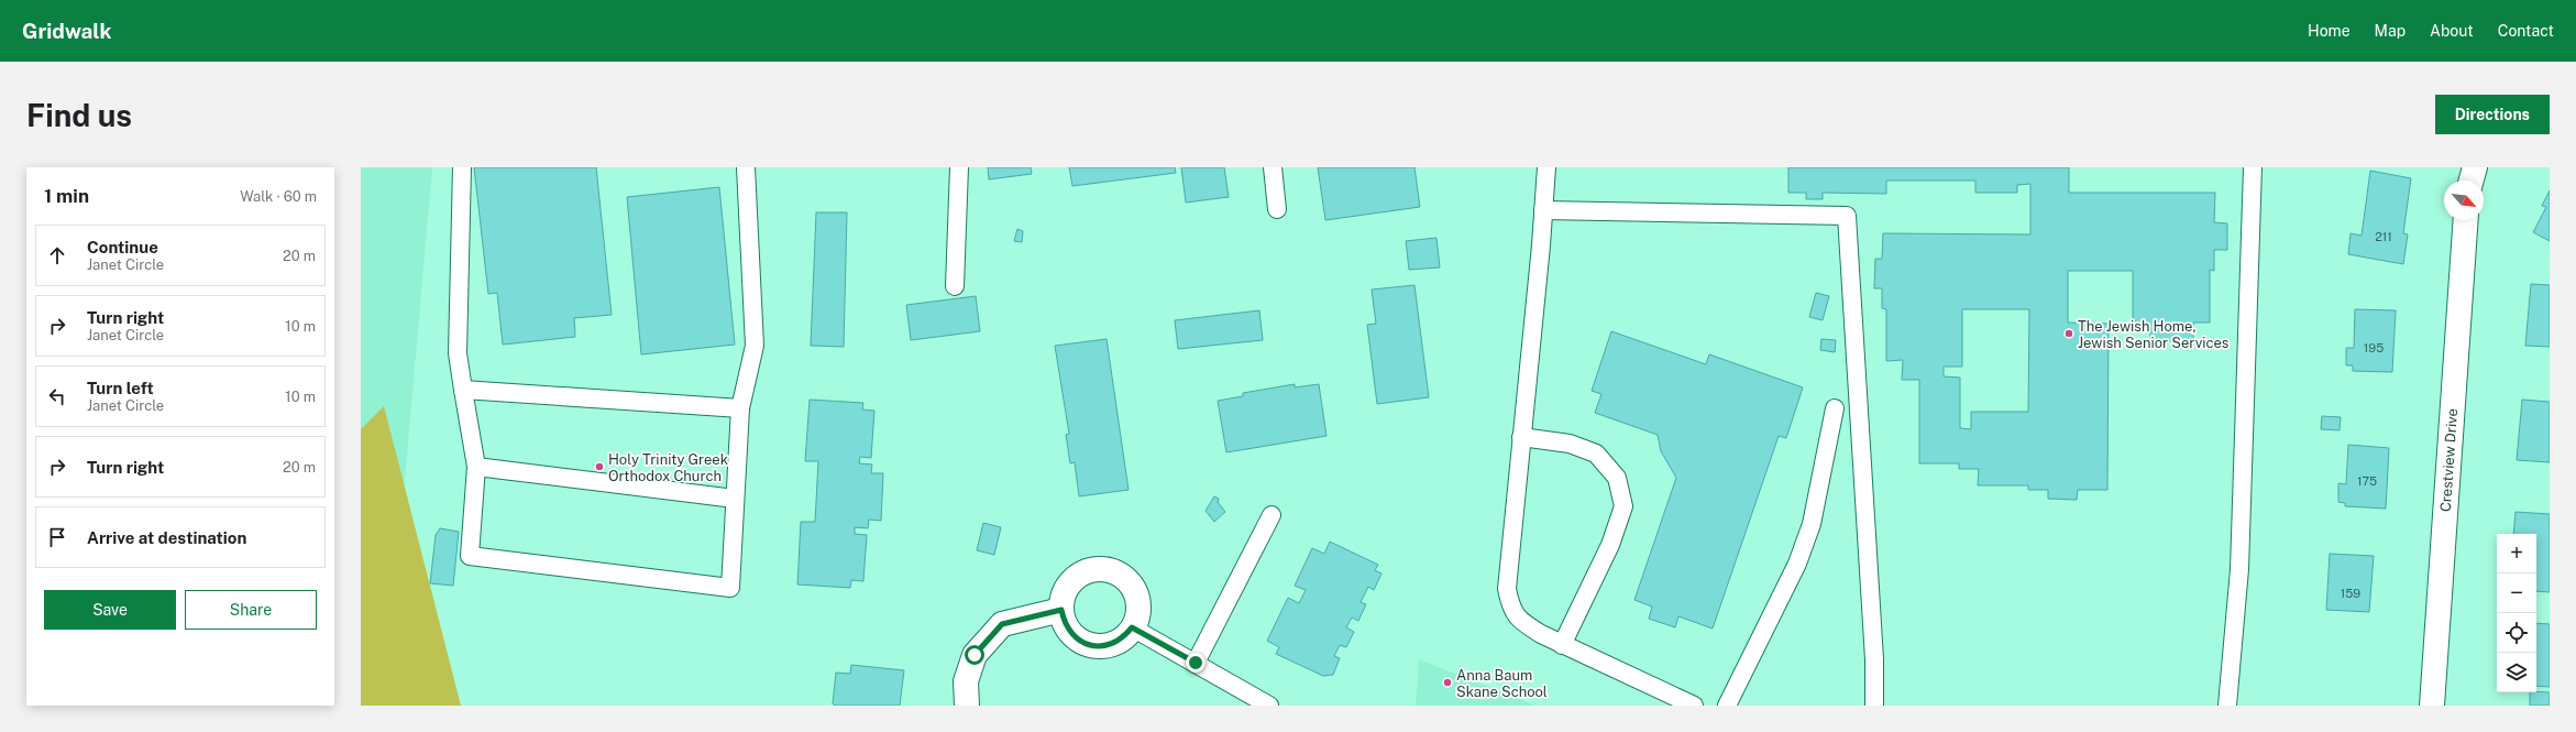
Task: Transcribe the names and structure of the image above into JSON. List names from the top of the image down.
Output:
{
  "streets": {
    "street": ["Crestview Drive"]
  },
  "places": ["The Jewish Home, Jewish Senior Services", "Holy Trinity Greek Orthodox Church", "Anna Baum Skane School"],
  "house_numbers": [
    "211",
    "195",
    "175",
    "159"
  ],
  "north": "bottom right",
  "page": {
    "header": "Gridwalk",
    "nav": [
      "Home",
      "Map",
      "About",
      "Contact"
    ],
    "buttons": [
      "Directions",
      ["Save", "Share"]
    ],
    "title": "Find us",
    "heading": ["1 min", "Walk · 60 m"],
    "list": [
      ["Continue", "Janet Circle", "20 m"],
      ["Turn right", "Janet Circle", "10 m"],
      ["Turn left", "Janet Circle", "10 m"],
      ["Turn right", "20 m"],
      "Arrive at destination"
    ],
    "map_buttons": ["+", "−"]
  }
}
